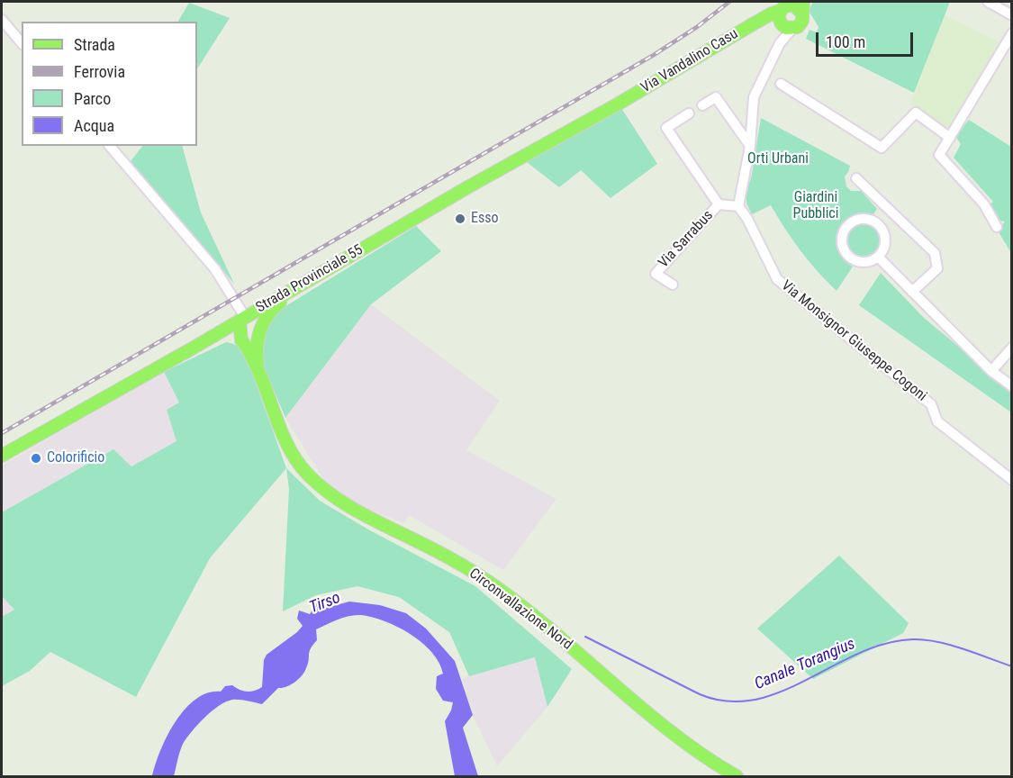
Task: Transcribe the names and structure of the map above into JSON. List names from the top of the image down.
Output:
{
  "streets": {
    "main road": ["Via Vandalino Casu", "Strada Provinciale 55", "Circonvallazione Nord"],
    "street": ["Via Sarrabus", "Via Monsignor Giuseppe Cogoni"]
  },
  "crossings": [
    ["Via Vandalino Casu", "Strada Provinciale 55"],
    ["Via Sarrabus", "Via Monsignor Giuseppe Cogoni"],
    ["Strada Provinciale 55", "Circonvallazione Nord"]
  ],
  "water": ["Tirso", "Canale Torangius"],
  "parks": ["Orti Urbani", "Giardini Pubblici"],
  "places": ["Esso", "Colorificio"],
  "legend": [
    "Strada",
    "Ferrovia",
    "Parco",
    "Acqua"
  ],
  "scale_bar": "100 m"
}
